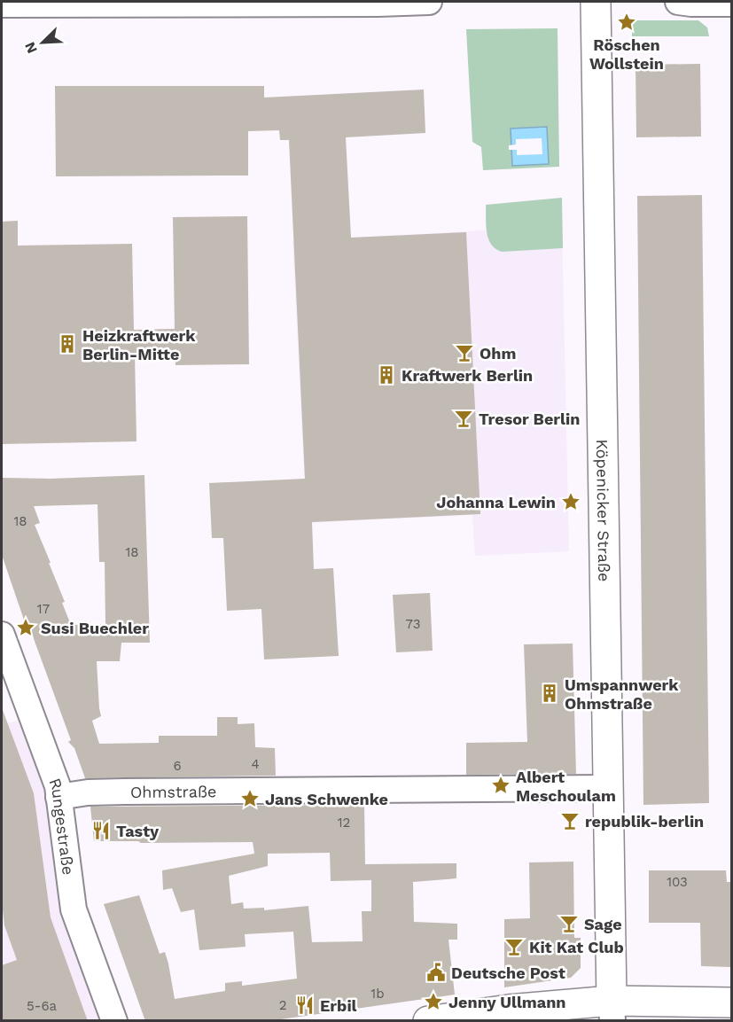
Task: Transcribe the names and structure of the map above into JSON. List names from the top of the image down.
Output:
{
  "streets": {
    "main road": ["Köpenicker Straße"],
    "street": ["Ohmstraße", "Rungestraße"]
  },
  "crossings": [
    ["Köpenicker Straße", "Ohmstraße"],
    ["Ohmstraße", "Rungestraße"]
  ],
  "places": {
    "place": [
      "Röschen Wollstein",
      "Johanna Lewin",
      "Susi Buechler",
      "Albert Meschoulam",
      "Jans Schwenke",
      "Jenny Ullmann"
    ],
    "building": ["Heizkraftwerk Berlin-Mitte", "Kraftwerk Berlin", "Umspannwerk Ohmstraße"],
    "bar": [
      "Ohm",
      "Tresor Berlin",
      "republik-berlin",
      "Sage",
      "Kit Kat Club"
    ],
    "restaurant": ["Tasty", "Erbil"],
    "public building": ["Deutsche Post"]
  },
  "house_numbers": [
    "18",
    "18",
    "17",
    "73",
    "4",
    "6",
    "12",
    "103",
    "1b",
    "2",
    "5-6a"
  ],
  "north": "bottom left"
}
